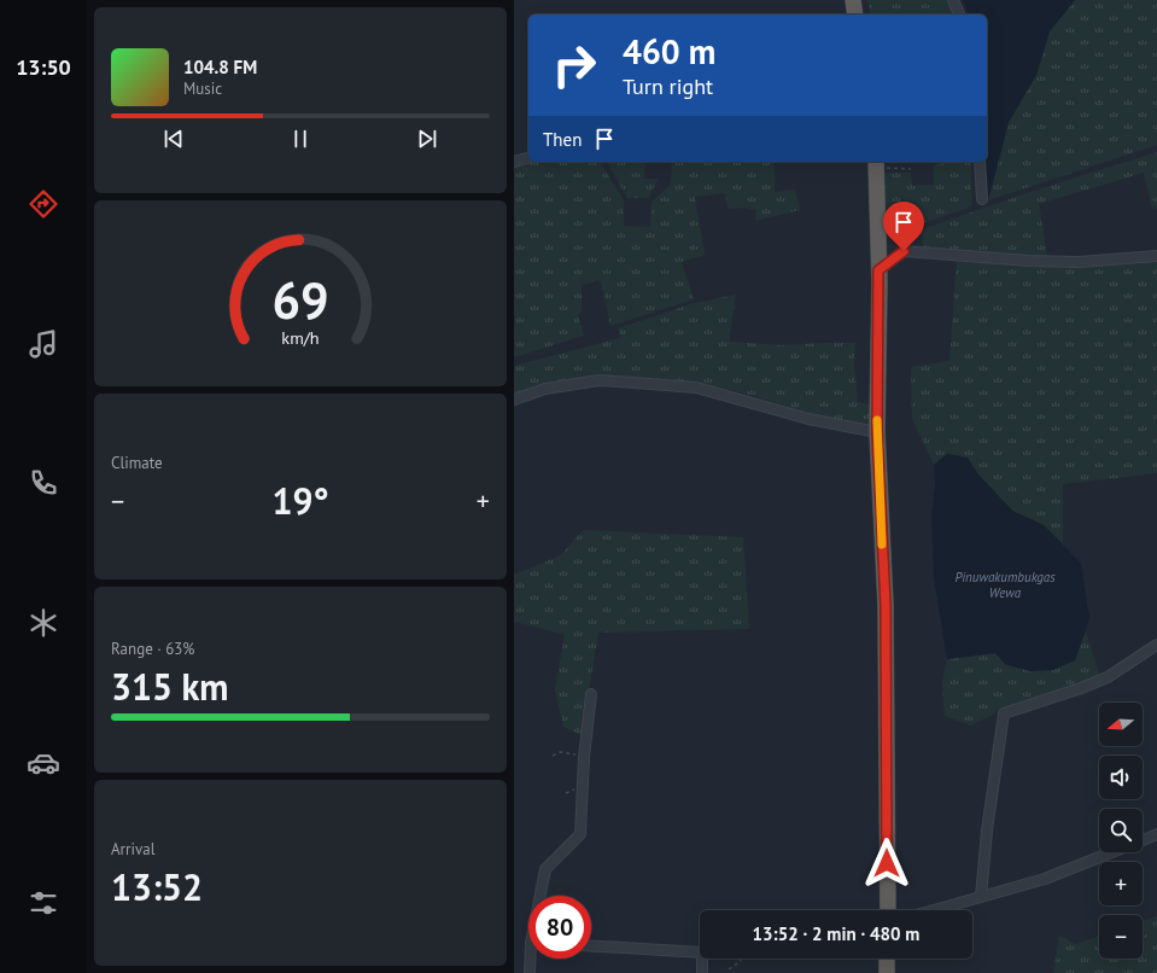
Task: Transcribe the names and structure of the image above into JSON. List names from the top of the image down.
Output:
{
  "water": ["Pinuwakumbukgas Wewa"],
  "north": "left",
  "page": {
    "tabs": "13:50",
    "turn": ["460 m", "Turn right"],
    "song": ["104.8 FM", "Music"],
    "then": "Then",
    "tile": [
      "Climate",
      ["Range · 63%", "315 km"],
      ["Arrival", "13:52"]
    ],
    "heat": ["−", "19°", "+"],
    "map_buttons": ["+", "−"],
    "limit": "80",
    "trip": "13:52 · 2 min · 480 m",
    "gauge": ["69", "km/h"]
  }
}
